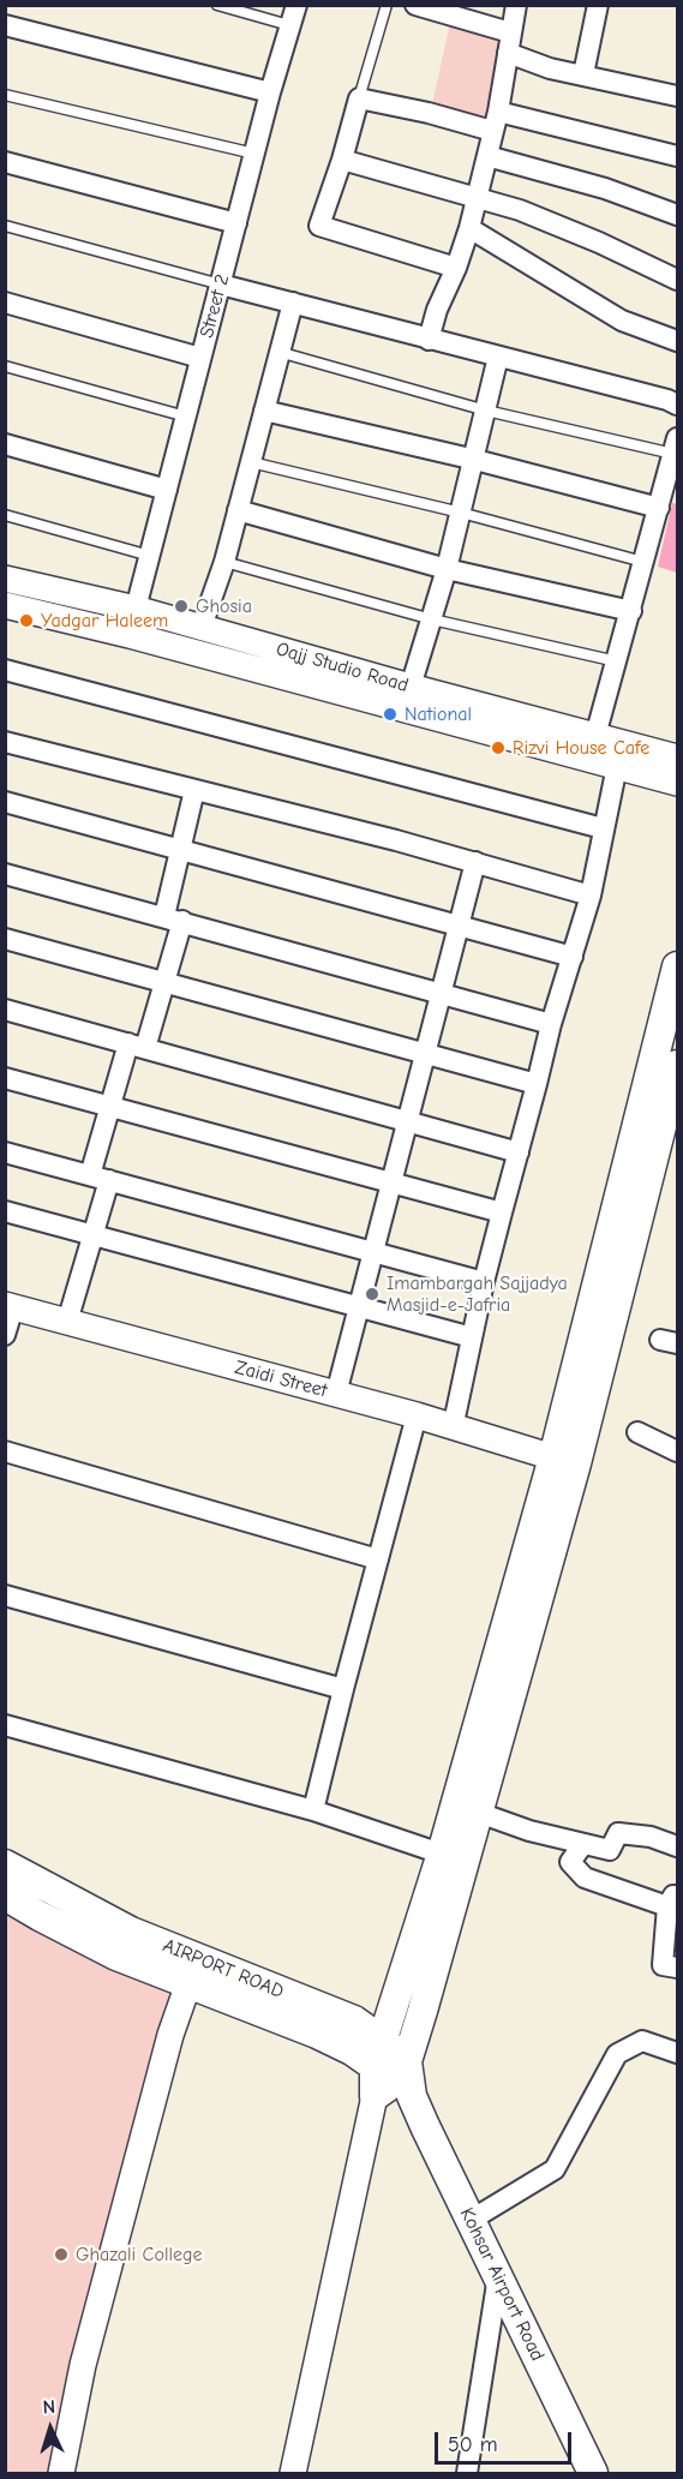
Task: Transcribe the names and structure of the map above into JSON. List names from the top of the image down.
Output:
{
  "streets": {
    "main road": ["AIRPORT ROAD", "Kohsar Airport Road"],
    "street": ["Street 2", "Oajj Studio Road", "Zaidi Street"]
  },
  "crossings": [
    ["Street 2", "Oajj Studio Road"],
    ["AIRPORT ROAD", "Kohsar Airport Road"]
  ],
  "places": [
    "Ghosia",
    "Yadgar Haleem",
    "National",
    "Rizvi House Cafe",
    "Imambargah Sajjadya Masjid-e-Jafria",
    "Ghazali College"
  ],
  "scale_bar": "50 m",
  "north": "top"
}
